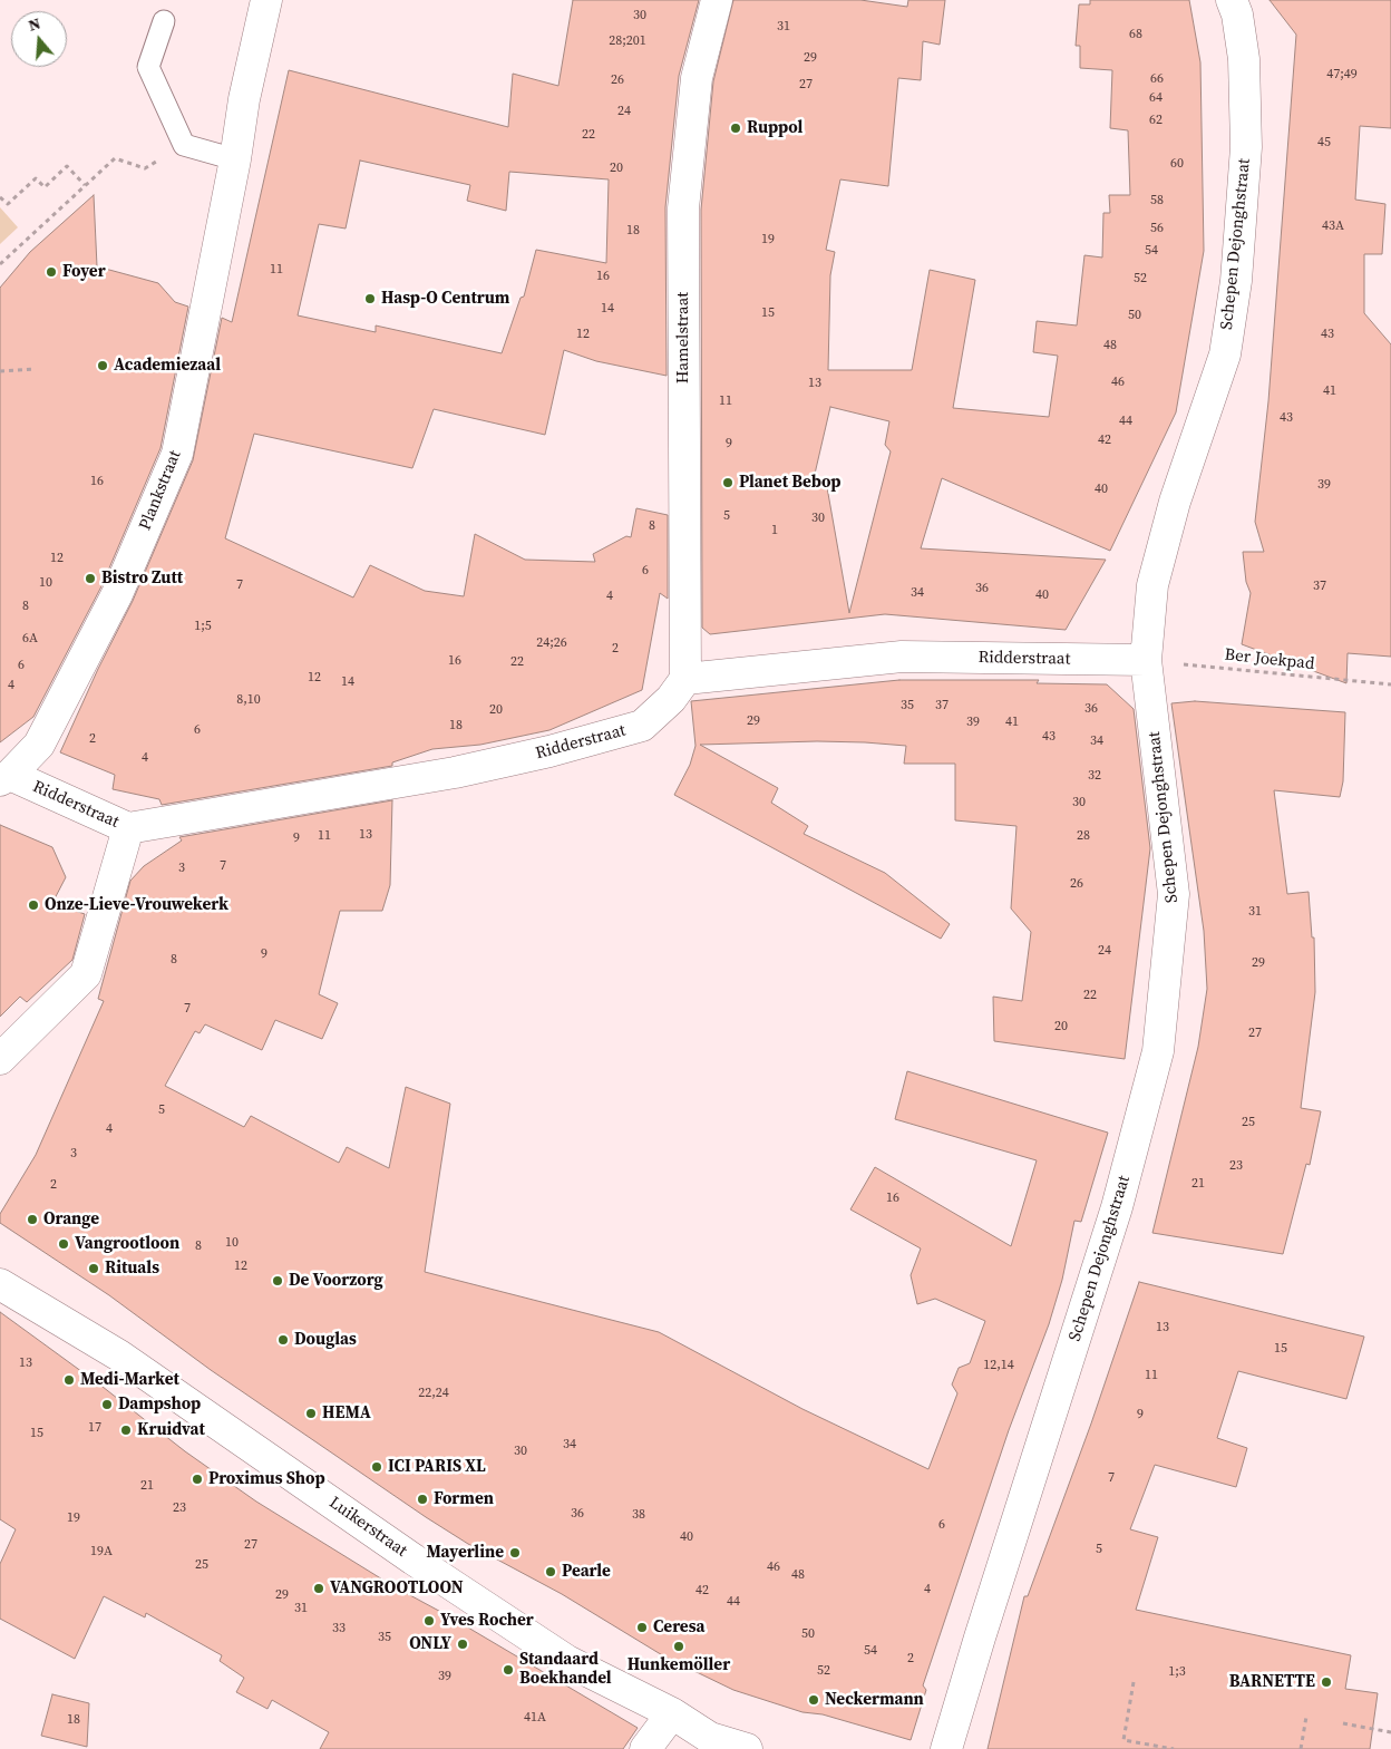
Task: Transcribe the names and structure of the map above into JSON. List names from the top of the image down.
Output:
{
  "streets": {
    "street": [
      "Schepen Dejonghstraat",
      "Hamelstraat",
      "Plankstraat",
      "Ridderstraat",
      "Luikerstraat"
    ],
    "path": ["Ber Joekpad"]
  },
  "crossings": [
    ["Schepen Dejonghstraat", "Ridderstraat"],
    ["Schepen Dejonghstraat", "Ber Joekpad"],
    ["Hamelstraat", "Ridderstraat"],
    ["Plankstraat", "Ridderstraat"],
    ["Ridderstraat", "Ber Joekpad"]
  ],
  "places": [
    "Ruppol",
    "Foyer",
    "Hasp-O Centrum",
    "Academiezaal",
    "Planet Bebop",
    "Bistro Zutt",
    "Onze-Lieve-Vrouwekerk",
    "Orange",
    "Vangrootloon",
    "Rituals",
    "De Voorzorg",
    "Douglas",
    "Medi-Market",
    "Dampshop",
    "HEMA",
    "Kruidvat",
    "ICI PARIS XL",
    "Proximus Shop",
    "Formen",
    "Mayerline",
    "Pearle",
    "VANGROOTLOON",
    "Yves Rocher",
    "Ceresa",
    "ONLY",
    "Hunkemöller",
    "Standaard Boekhandel",
    "BARNETTE",
    "Neckermann"
  ],
  "house_numbers": [
    "30",
    "31",
    "68",
    "28;201",
    "29",
    "47;49",
    "66",
    "26",
    "27",
    "64",
    "24",
    "62",
    "22",
    "45",
    "60",
    "20",
    "58",
    "43A",
    "56",
    "18",
    "19",
    "54",
    "11",
    "16",
    "52",
    "14",
    "15",
    "50",
    "12",
    "43",
    "48",
    "46",
    "13",
    "41",
    "11",
    "43",
    "44",
    "42",
    "9",
    "16",
    "39",
    "40",
    "5",
    "30",
    "8",
    "1",
    "12",
    "6",
    "10",
    "7",
    "37",
    "36",
    "34",
    "40",
    "4",
    "8",
    "1;5",
    "6A",
    "24;26",
    "2",
    "16",
    "22",
    "6",
    "12",
    "14",
    "4",
    "8,10",
    "35",
    "37",
    "36",
    "20",
    "29",
    "39",
    "41",
    "18",
    "6",
    "43",
    "2",
    "34",
    "4",
    "32",
    "30",
    "13",
    "11",
    "28",
    "9",
    "7",
    "3",
    "26",
    "31",
    "24",
    "9",
    "8",
    "29",
    "22",
    "7",
    "20",
    "27",
    "5",
    "25",
    "4",
    "3",
    "23",
    "21",
    "2",
    "16",
    "10",
    "8",
    "12",
    "13",
    "15",
    "13",
    "12,14",
    "11",
    "22,24",
    "9",
    "17",
    "15",
    "34",
    "30",
    "7",
    "21",
    "23",
    "36",
    "38",
    "19",
    "6",
    "40",
    "27",
    "5",
    "19A",
    "25",
    "46",
    "48",
    "4",
    "42",
    "29",
    "44",
    "31",
    "33",
    "50",
    "35",
    "54",
    "2",
    "52",
    "1;3",
    "39",
    "41A",
    "18"
  ],
  "north": "top"
}
